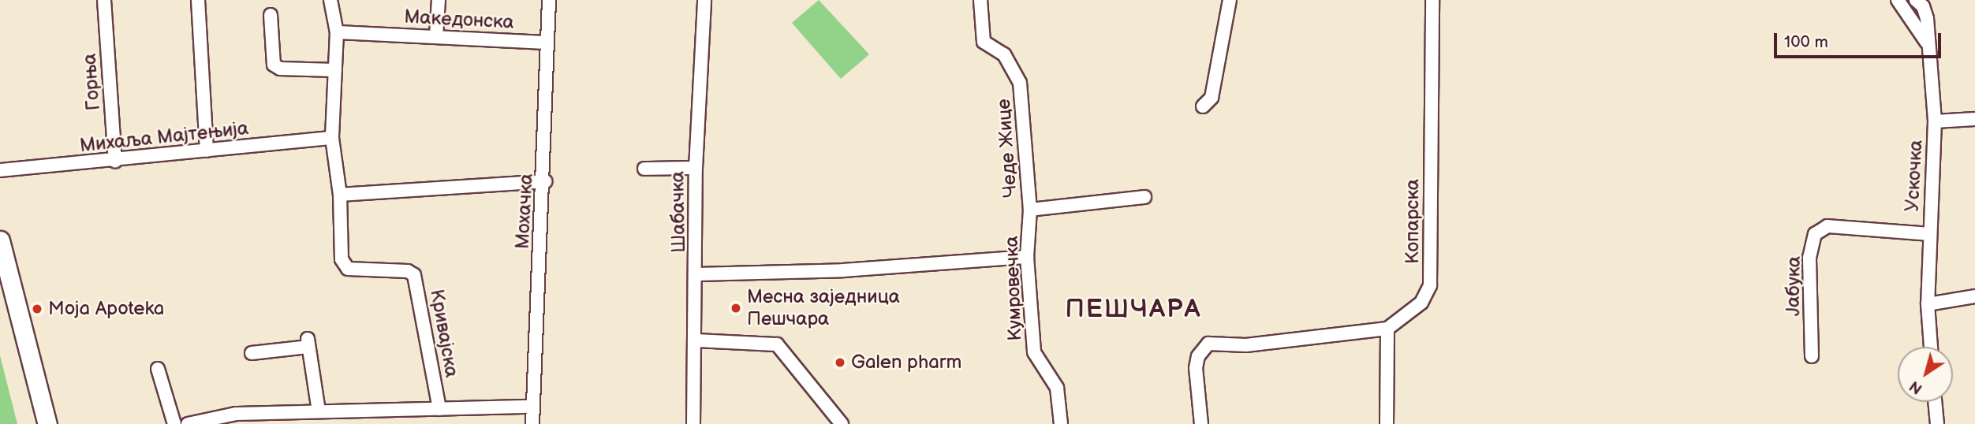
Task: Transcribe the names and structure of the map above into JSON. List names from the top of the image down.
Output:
{
  "streets": {
    "street": [
      "Македонска",
      "Горња",
      "Михаља Мајтењија",
      "Чеде Жице",
      "Ускочка",
      "Мохачка",
      "Шабачка",
      "Копарска",
      "Јабука",
      "Кумровечка",
      "Кривајска"
    ]
  },
  "crossings": [
    ["Македонска", "Мохачка"],
    ["Горња", "Михаља Мајтењија"],
    ["Чеде Жице", "Кумровечка"],
    ["Ускочка", "Јабука"]
  ],
  "districts": ["ПЕШЧАРА"],
  "places": ["Месна заједница Пешчара", "Moja Apoteka", "Galen pharm"],
  "scale_bar": "100 m",
  "north": "bottom left"
}
